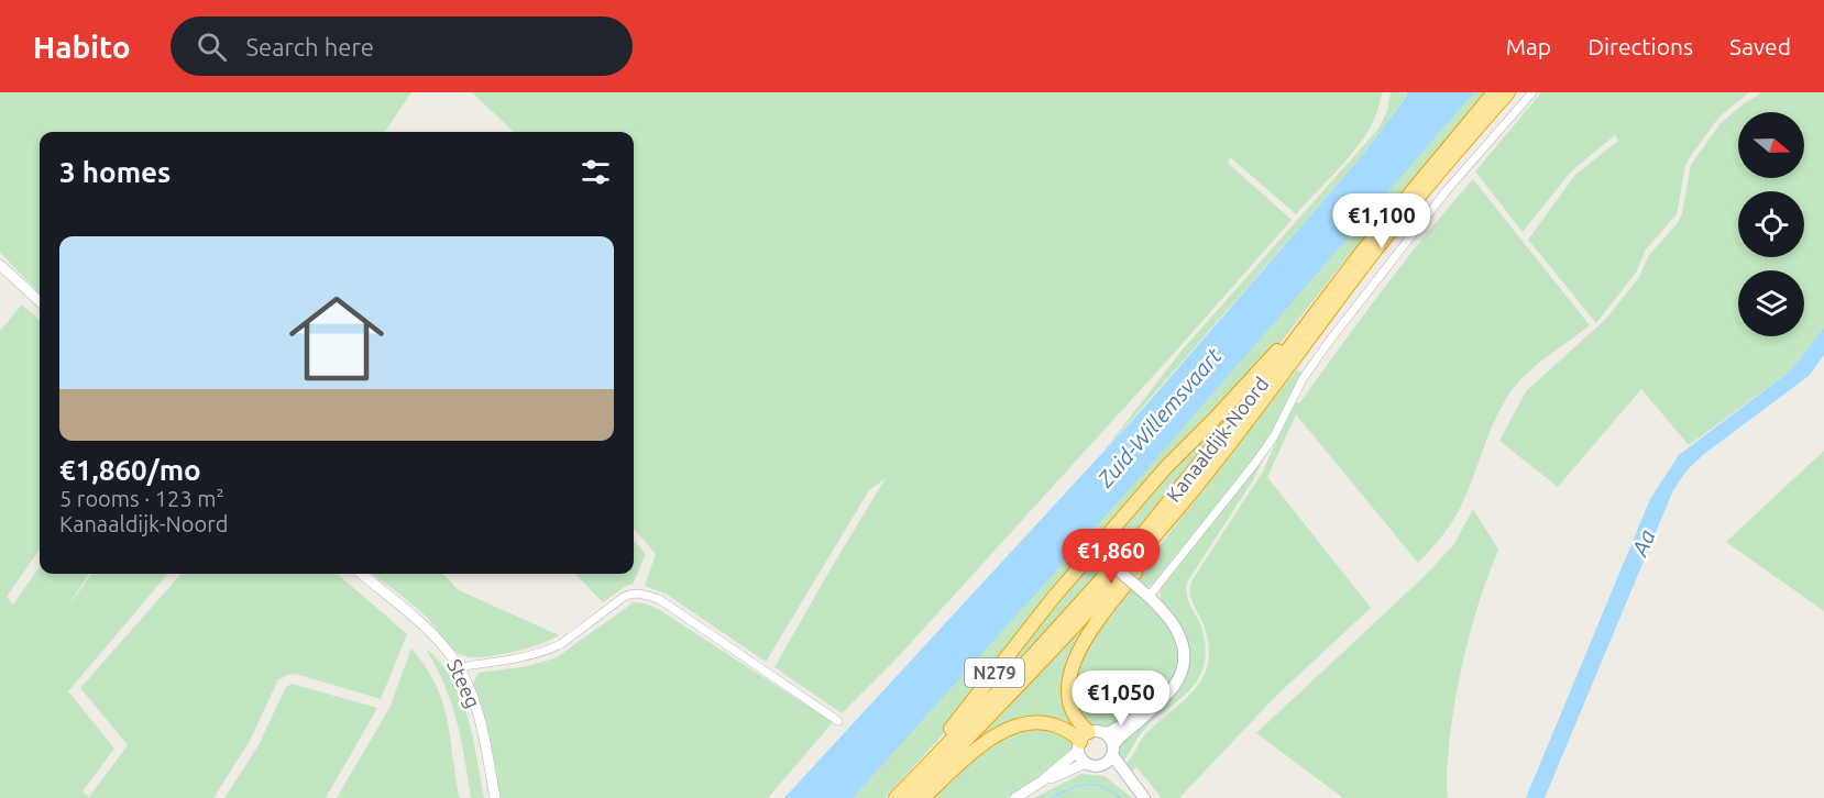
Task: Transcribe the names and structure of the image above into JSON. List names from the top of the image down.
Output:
{
  "streets": {
    "highway": ["Kanaaldijk-Noord", "N279"],
    "street": ["Steeg"]
  },
  "crossings": [
    ["Kanaaldijk-Noord", "N279"]
  ],
  "water": ["Zuid-Willemsvaart", "Aa"],
  "north": "right",
  "page": {
    "header": "Habito",
    "search": "Search here",
    "nav": ["Map", "Directions", "Saved"],
    "heading": "3 homes",
    "price": ["€1,100", "€1,860", "€1,050"],
    "list": [
      {
        "name": "€1,860/mo",
        "note": "5 rooms · 123 m² · Kanaaldijk-Noord"
      }
    ]
  }
}
